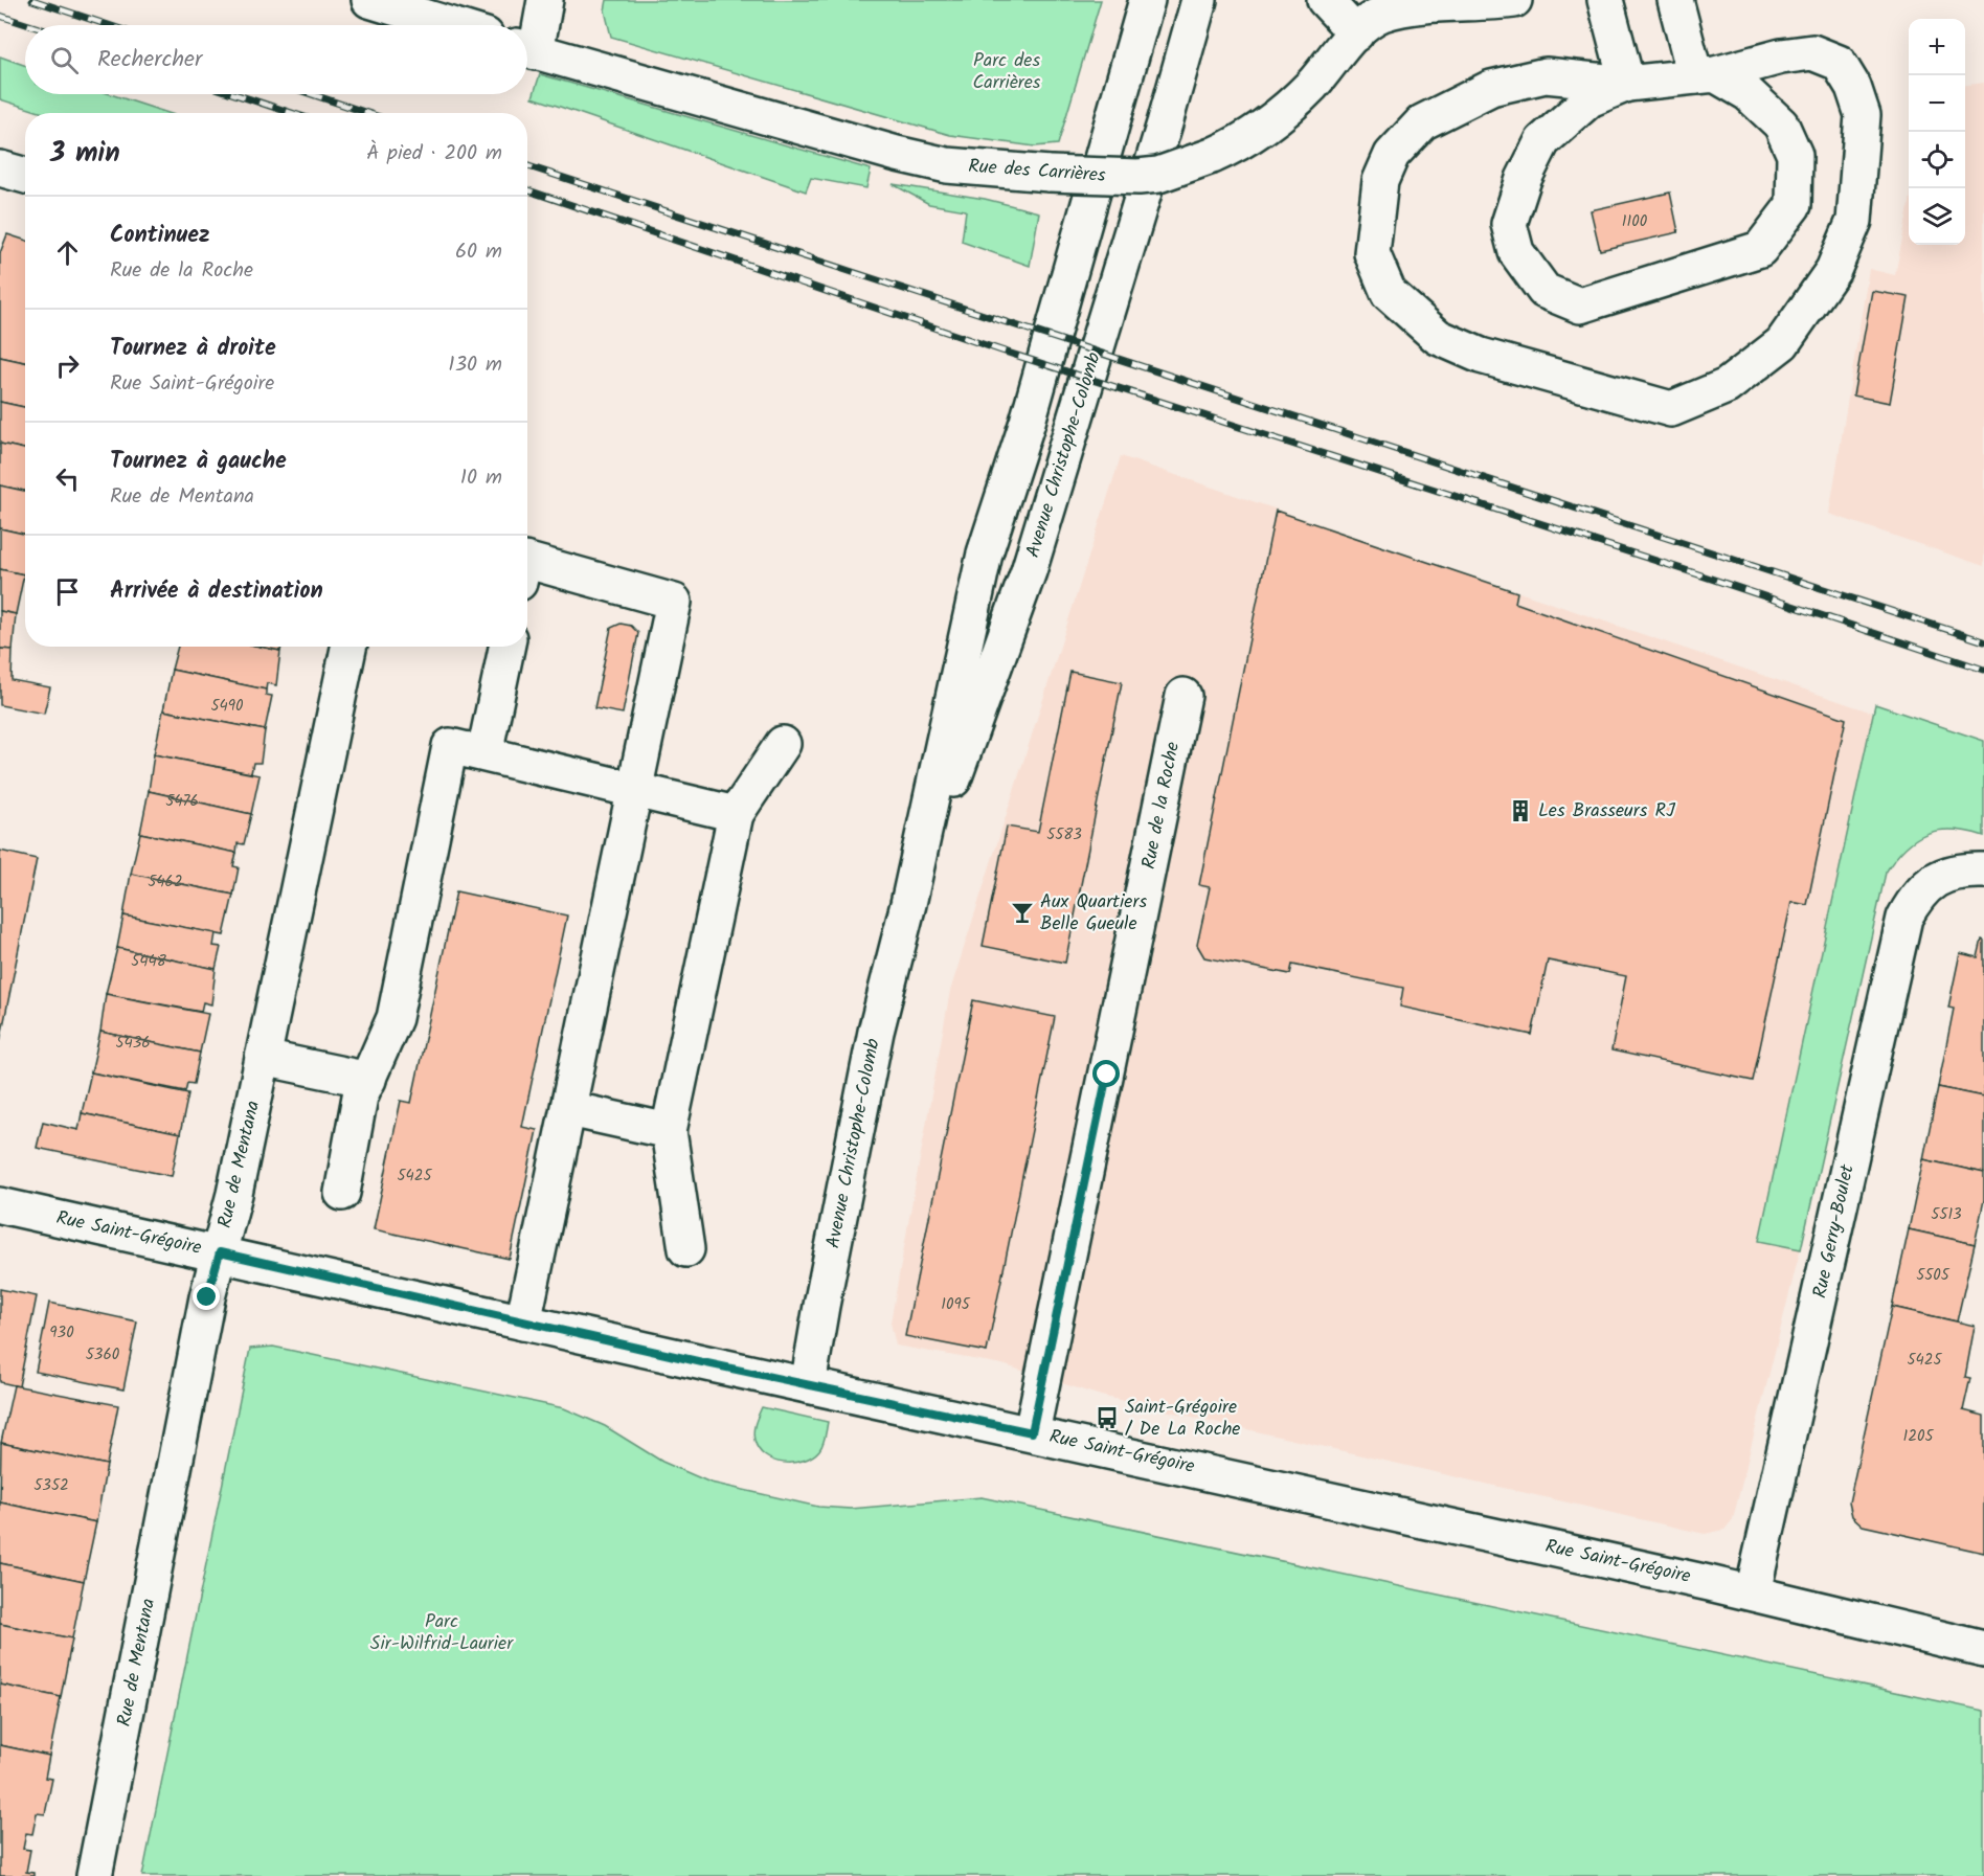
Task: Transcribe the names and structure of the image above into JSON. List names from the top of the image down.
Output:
{
  "streets": {
    "street": [
      "Rue des Carrières",
      "Avenue Christophe-Colomb",
      "Rue de la Roche",
      "Rue de Mentana",
      "Rue Gerry-Boulet",
      "Rue Saint-Grégoire"
    ]
  },
  "crossings": [
    ["Avenue Christophe-Colomb", "Rue Saint-Grégoire"],
    ["Rue de la Roche", "Rue Saint-Grégoire"],
    ["Rue de Mentana", "Rue Saint-Grégoire"],
    ["Rue Gerry-Boulet", "Rue Saint-Grégoire"]
  ],
  "parks": ["Parc des Carrières", "Parc Sir-Wilfrid-Laurier"],
  "places": {
    "building": ["Les Brasseurs RJ"],
    "bar": ["Aux Quartiers Belle Gueule"],
    "bus stop": ["Saint-Grégoire / De La Roche"]
  },
  "house_numbers": [
    "1100",
    "5490",
    "5476",
    "5583",
    "5462",
    "5448",
    "5436",
    "5425",
    "5513",
    "5505",
    "1095",
    "930",
    "5360",
    "5425",
    "1205",
    "5352"
  ],
  "page": {
    "map_buttons": ["+", "−"],
    "search": "Rechercher",
    "heading": ["3 min", "À pied · 200 m"],
    "list": [
      ["Continuez", "Rue de la Roche", "60 m"],
      ["Tournez à droite", "Rue Saint-Grégoire", "130 m"],
      ["Tournez à gauche", "Rue de Mentana", "10 m"],
      "Arrivée à destination"
    ]
  }
}
